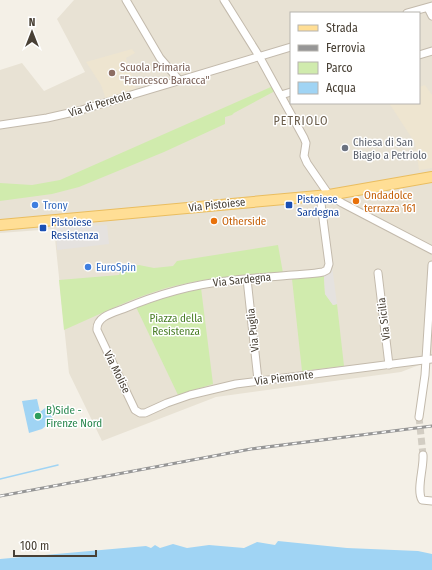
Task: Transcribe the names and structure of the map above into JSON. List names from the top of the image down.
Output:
{
  "streets": {
    "main road": ["Via Pistoiese"],
    "street": [
      "Via di Peretola",
      "Via Sardegna",
      "Via Sicilia",
      "Via Puglia",
      "Via Molise",
      "Via Piemonte"
    ]
  },
  "crossings": [
    ["Via Pistoiese", "Via Sardegna"],
    ["Via Sardegna", "Via Puglia"],
    ["Via Sardegna", "Via Molise"],
    ["Via Sicilia", "Via Piemonte"],
    ["Via Puglia", "Via Piemonte"],
    ["Via Molise", "Via Piemonte"]
  ],
  "districts": ["PETRIOLO"],
  "parks": ["Piazza della Resistenza"],
  "places": {
    "other": [
      "Scuola Primaria \"Francesco Baracca\"",
      "Chiesa di San Biagio a Petriolo",
      "Ondadolce terrazza 161",
      "Trony",
      "Otherside",
      "EuroSpin",
      "B)Side - Firenze Nord"
    ],
    "transit": ["Pistoiese Sardegna", "Pistoiese Resistenza"]
  },
  "legend": [
    "Strada",
    "Ferrovia",
    "Parco",
    "Acqua"
  ],
  "scale_bar": "100 m",
  "north": "top"
}
